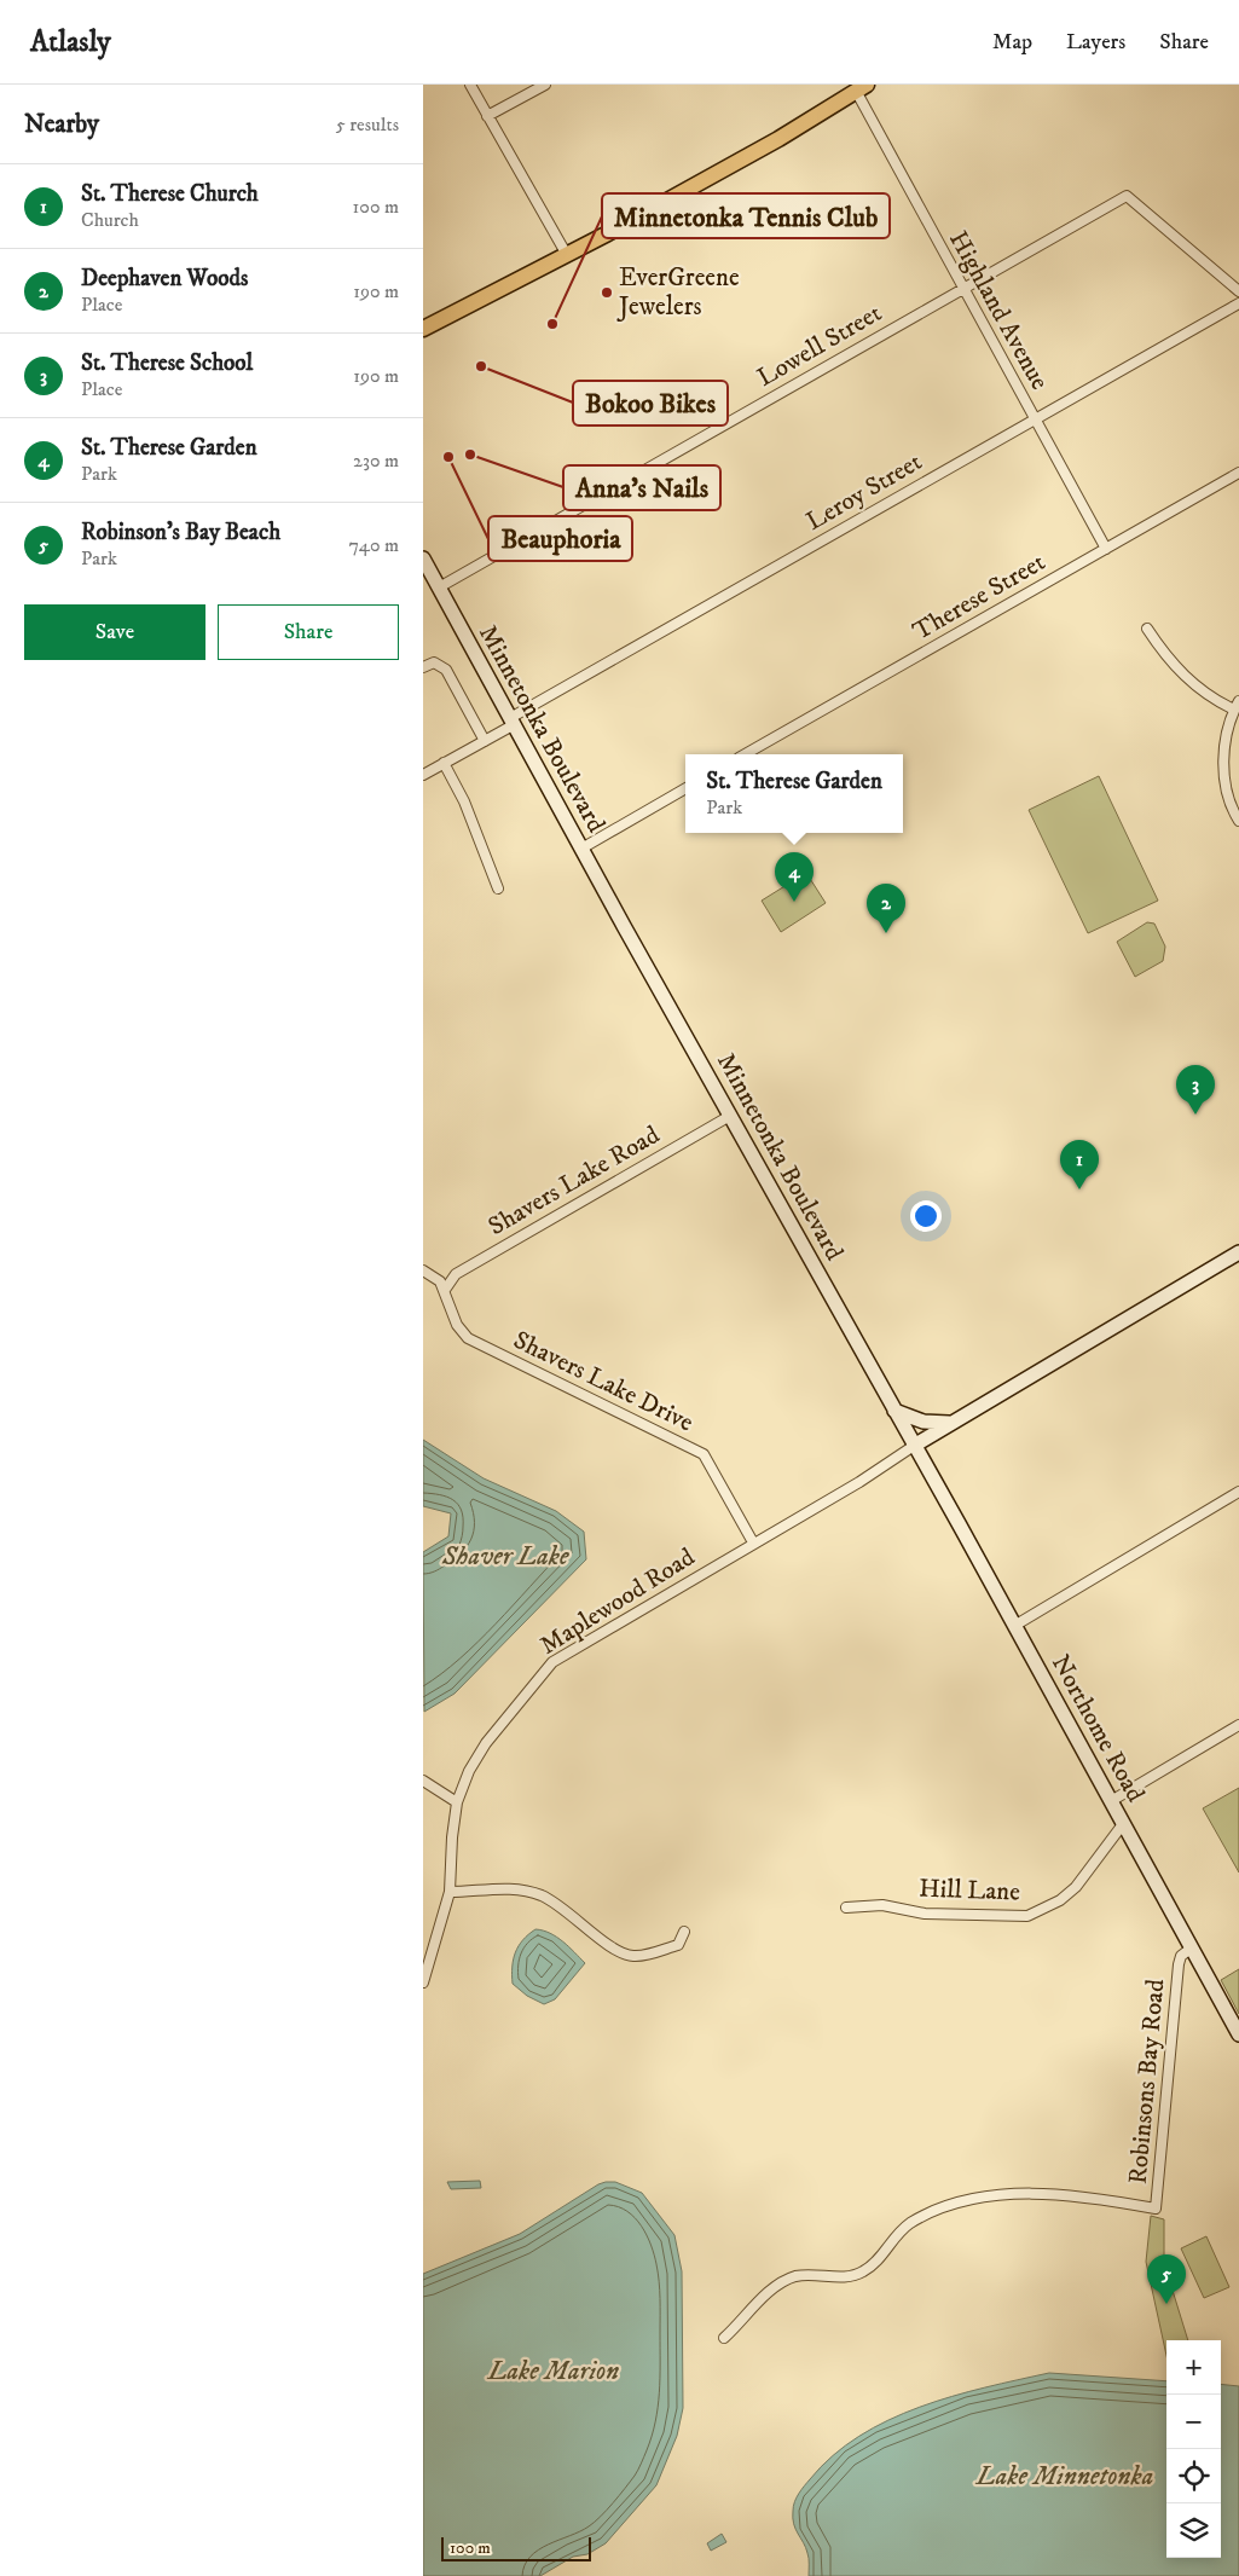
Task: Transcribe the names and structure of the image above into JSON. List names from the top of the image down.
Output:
{
  "streets": {
    "street": [
      "Highland Avenue",
      "Lowell Street",
      "Leroy Street",
      "Therese Street",
      "Minnetonka Boulevard",
      "Shavers Lake Road",
      "Shavers Lake Drive",
      "Maplewood Road",
      "Northome Road",
      "Hill Lane",
      "Robinsons Bay Road"
    ]
  },
  "crossings": [
    ["Highland Avenue", "Lowell Street"],
    ["Highland Avenue", "Leroy Street"],
    ["Highland Avenue", "Therese Street"],
    ["Lowell Street", "Minnetonka Boulevard"],
    ["Leroy Street", "Minnetonka Boulevard"],
    ["Minnetonka Boulevard", "Shavers Lake Road"],
    ["Minnetonka Boulevard", "Maplewood Road"],
    ["Minnetonka Boulevard", "Northome Road"],
    ["Shavers Lake Road", "Shavers Lake Drive"],
    ["Shavers Lake Drive", "Maplewood Road"],
    ["Maplewood Road", "Northome Road"],
    ["Northome Road", "Hill Lane"],
    ["Northome Road", "Robinsons Bay Road"]
  ],
  "water": ["Shaver Lake", "Lake Marion", "Lake Minnetonka"],
  "places": [
    "EverGreene Jewelers",
    "Minnetonka Tennis Club",
    "Bokoo Bikes",
    "Anna's Nails",
    "Beauphoria"
  ],
  "scale_bar": "100 m",
  "page": {
    "header": "Atlasly",
    "nav": ["Map", "Layers", "Share"],
    "heading": ["Nearby", "5 results"],
    "list": [
      {
        "mark": "1",
        "name": "St. Therese Church",
        "note": "Church",
        "value": "100 m"
      },
      {
        "mark": "2",
        "name": "Deephaven Woods",
        "note": "Place",
        "value": "190 m"
      },
      {
        "mark": "3",
        "name": "St. Therese School",
        "note": "Place",
        "value": "190 m"
      },
      {
        "mark": "4",
        "name": "St. Therese Garden",
        "note": "Park",
        "value": "230 m"
      },
      {
        "mark": "5",
        "name": "Robinson's Bay Beach",
        "note": "Park",
        "value": "740 m"
      }
    ],
    "buttons": ["Save", "Share"],
    "popup": ["St. Therese Garden", "Park"],
    "pins": [
      "4",
      "2",
      "3",
      "1",
      "5"
    ],
    "map_buttons": ["+", "−"],
    "scale": "100 m"
  }
}
